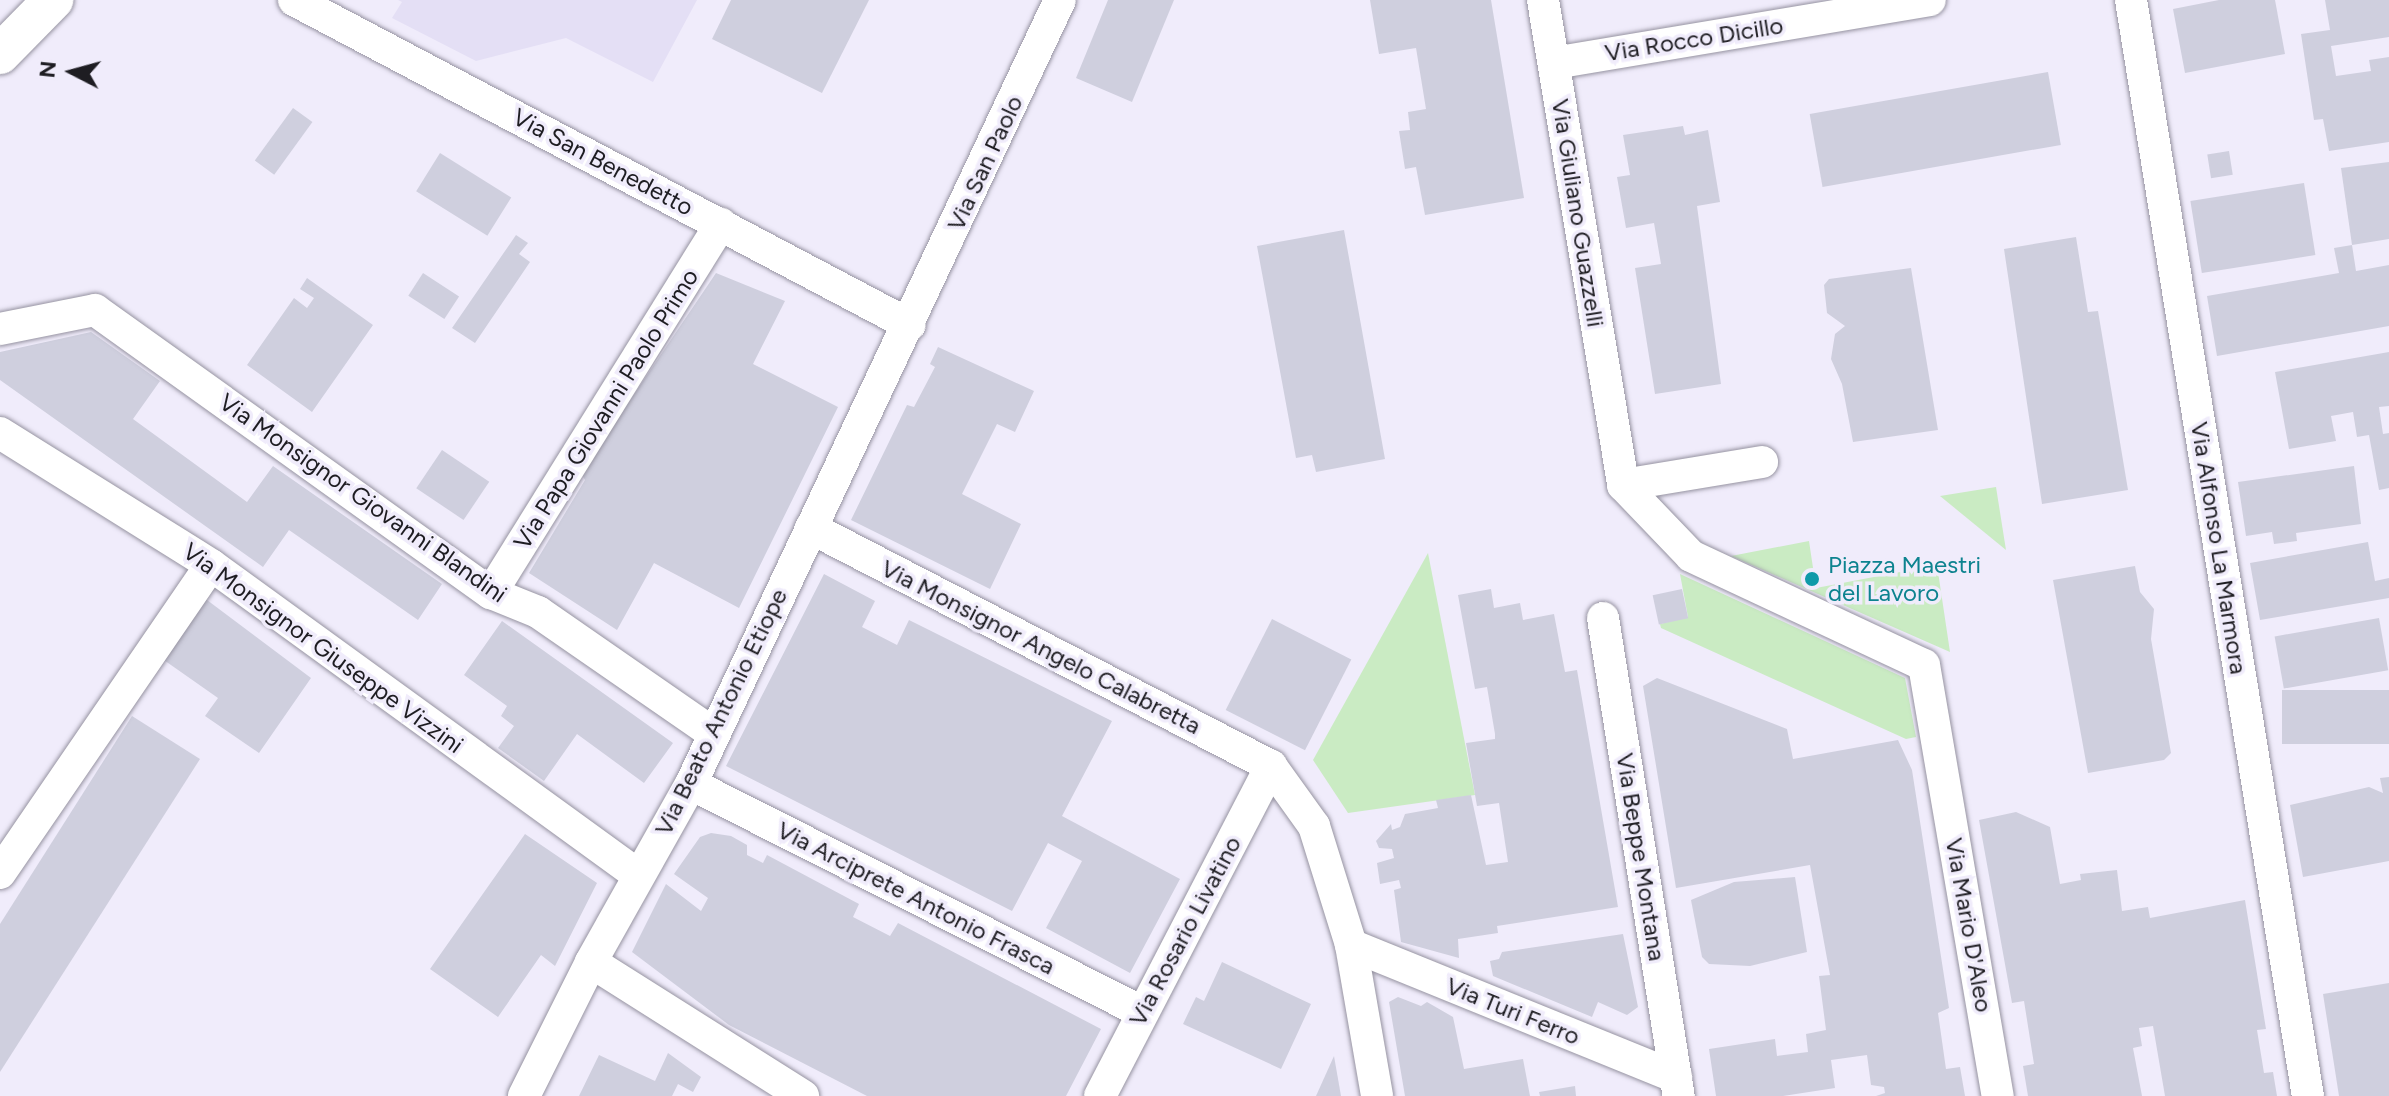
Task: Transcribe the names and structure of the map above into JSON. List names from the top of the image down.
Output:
{
  "streets": {
    "street": [
      "Via Rocco Dicillo",
      "Via San Benedetto",
      "Via San Paolo",
      "Via Giuliano Guazzelli",
      "Via Papa Giovanni Paolo Primo",
      "Via Monsignor Giovanni Blandini",
      "Via Alfonso La Marmora",
      "Via Monsignor Angelo Calabretta",
      "Via Monsignor Giuseppe Vizzini",
      "Via Beato Antonio Etiope",
      "Via Beppe Montana",
      "Via Arciprete Antonio Frasca",
      "Via Mario D'Aleo",
      "Via Rosario Livatino",
      "Via Turi Ferro"
    ]
  },
  "crossings": [
    ["Via Rocco Dicillo", "Via Giuliano Guazzelli"],
    ["Via San Benedetto", "Via San Paolo"],
    ["Via San Benedetto", "Via Papa Giovanni Paolo Primo"],
    ["Via San Benedetto", "Via Beato Antonio Etiope"],
    ["Via San Paolo", "Via Beato Antonio Etiope"],
    ["Via Giuliano Guazzelli", "Via Mario D'Aleo"],
    ["Via Papa Giovanni Paolo Primo", "Via Monsignor Giovanni Blandini"],
    ["Via Monsignor Giovanni Blandini", "Via Beato Antonio Etiope"],
    ["Via Monsignor Angelo Calabretta", "Via Beato Antonio Etiope"],
    ["Via Monsignor Angelo Calabretta", "Via Rosario Livatino"],
    ["Via Monsignor Giuseppe Vizzini", "Via Beato Antonio Etiope"],
    ["Via Beato Antonio Etiope", "Via Arciprete Antonio Frasca"],
    ["Via Beppe Montana", "Via Turi Ferro"],
    ["Via Arciprete Antonio Frasca", "Via Rosario Livatino"]
  ],
  "places": ["Piazza Maestri del Lavoro"],
  "north": "left"
}
